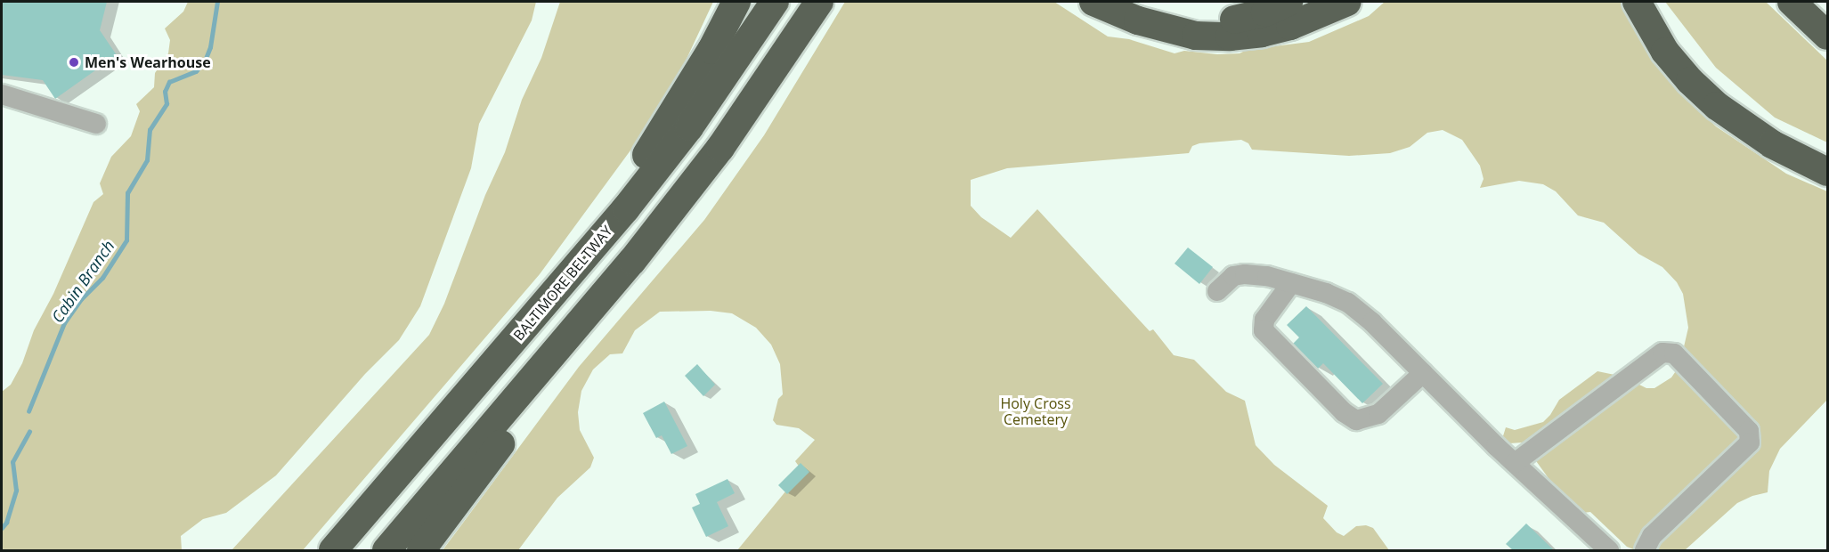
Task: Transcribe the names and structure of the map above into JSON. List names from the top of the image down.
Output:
{
  "streets": {
    "highway": ["BALTIMORE BELTWAY"]
  },
  "water": ["Cabin Branch"],
  "parks": ["Holy Cross Cemetery"],
  "places": ["Men's Wearhouse"]
}
